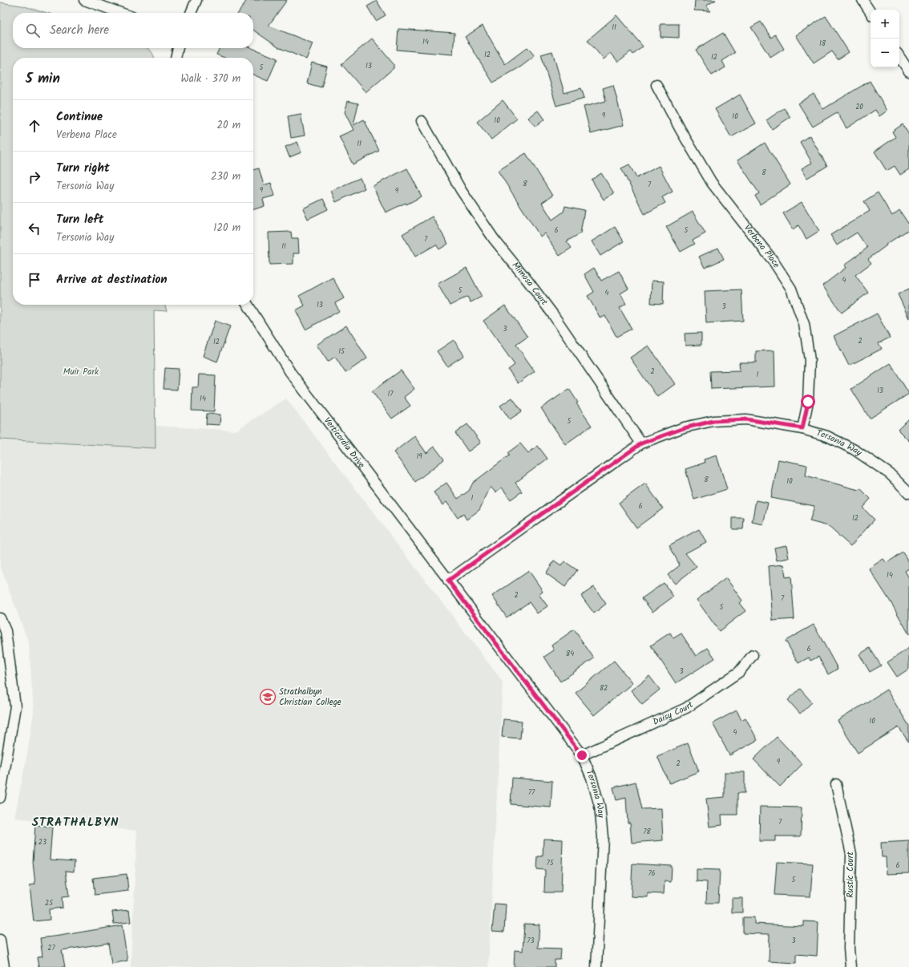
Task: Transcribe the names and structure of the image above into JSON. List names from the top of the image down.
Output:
{
  "streets": {
    "street": [
      "Verbena Place",
      "Mimosa Court",
      "Verticordia Drive",
      "Tersonia Way",
      "Daisy Court",
      "Rustic Court"
    ]
  },
  "crossings": [
    ["Verbena Place", "Tersonia Way"],
    ["Mimosa Court", "Tersonia Way"],
    ["Verticordia Drive", "Tersonia Way"],
    ["Tersonia Way", "Daisy Court"]
  ],
  "districts": ["STRATHALBYN"],
  "parks": ["Muir Park"],
  "places": {
    "school or university": ["Strathalbyn Christian College"]
  },
  "house_numbers": [
    "11",
    "14",
    "18",
    "12",
    "12",
    "13",
    "5",
    "20",
    "9",
    "10",
    "10",
    "11",
    "8",
    "8",
    "7",
    "9",
    "9",
    "6",
    "5",
    "7",
    "11",
    "4",
    "5",
    "4",
    "13",
    "3",
    "3",
    "2",
    "12",
    "15",
    "2",
    "1",
    "13",
    "17",
    "14",
    "5",
    "19",
    "8",
    "10",
    "1",
    "6",
    "12",
    "14",
    "2",
    "7",
    "5",
    "6",
    "84",
    "3",
    "82",
    "10",
    "4",
    "9",
    "2",
    "77",
    "7",
    "78",
    "23",
    "75",
    "6",
    "76",
    "5",
    "25",
    "73",
    "3",
    "27"
  ],
  "page": {
    "map_buttons": ["+", "−"],
    "search": "Search here",
    "heading": ["5 min", "Walk · 370 m"],
    "list": [
      ["Continue", "Verbena Place", "20 m"],
      ["Turn right", "Tersonia Way", "230 m"],
      ["Turn left", "Tersonia Way", "120 m"],
      "Arrive at destination"
    ]
  }
}
